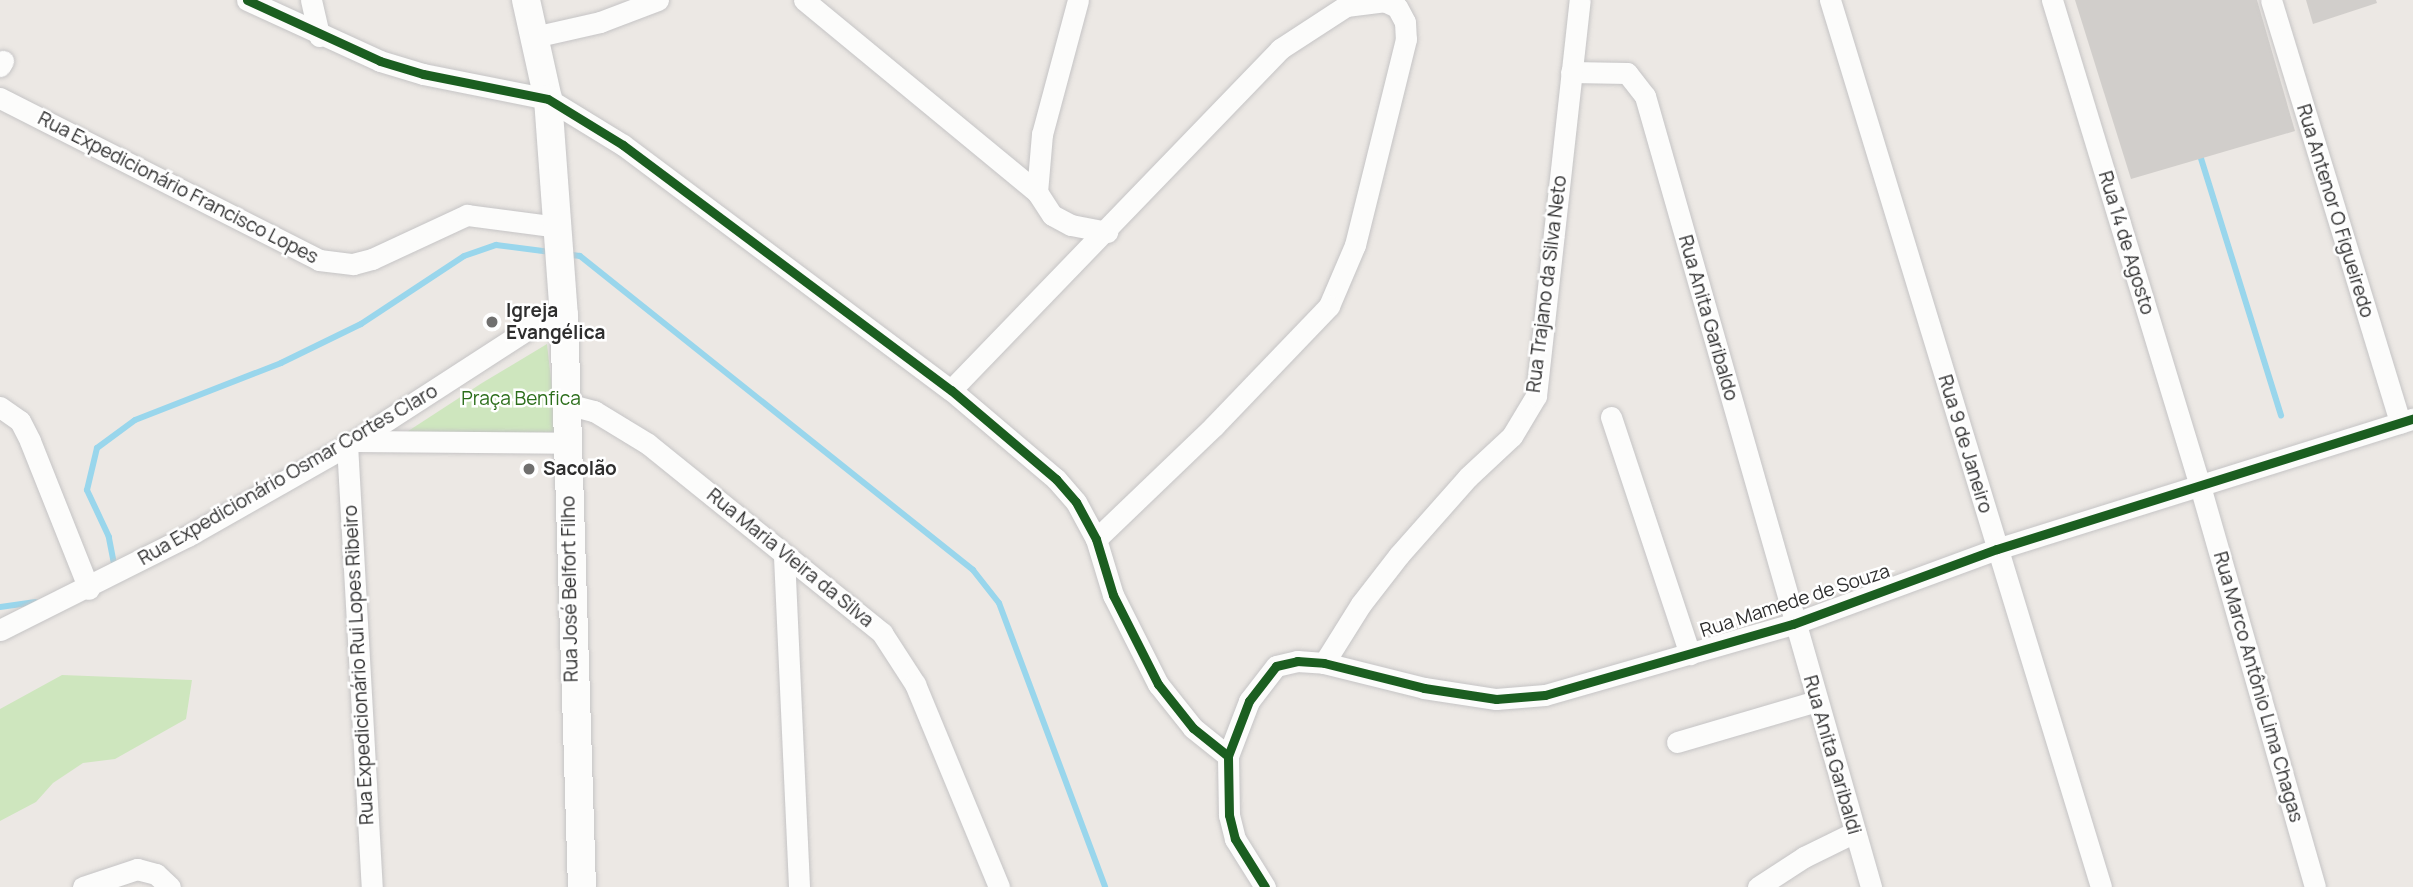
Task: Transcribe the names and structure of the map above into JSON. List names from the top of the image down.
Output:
{
  "streets": {
    "street": [
      "Rua Expedicionário Francisco Lopes",
      "Rua Antenor O Figueiredo",
      "Rua 14 de Agosto",
      "Rua Trajano da Silva Neto",
      "Rua Anita Garibaldo",
      "Rua 9 de Janeiro",
      "Rua Expedicionário Osmar Cortes Claro",
      "Rua Maria Vieira da Silva",
      "Rua José Belfort Filho",
      "Rua Mamede de Souza",
      "Rua Expedicionário Rui Lopes Ribeiro",
      "Rua Marco Antônio Lima Chagas",
      "Rua Anita Garibaldi"
    ]
  },
  "crossings": [
    ["Rua Expedicionário Francisco Lopes", "Rua José Belfort Filho"],
    ["Rua Antenor O Figueiredo", "Rua Mamede de Souza"],
    ["Rua 14 de Agosto", "Rua Mamede de Souza"],
    ["Rua 14 de Agosto", "Rua Marco Antônio Lima Chagas"],
    ["Rua Trajano da Silva Neto", "Rua Anita Garibaldo"],
    ["Rua Trajano da Silva Neto", "Rua Mamede de Souza"],
    ["Rua Anita Garibaldo", "Rua Mamede de Souza"],
    ["Rua Anita Garibaldo", "Rua Anita Garibaldi"],
    ["Rua 9 de Janeiro", "Rua Mamede de Souza"],
    ["Rua Expedicionário Osmar Cortes Claro", "Rua José Belfort Filho"],
    ["Rua Expedicionário Osmar Cortes Claro", "Rua Expedicionário Rui Lopes Ribeiro"],
    ["Rua Maria Vieira da Silva", "Rua José Belfort Filho"],
    ["Rua Mamede de Souza", "Rua Marco Antônio Lima Chagas"],
    ["Rua Mamede de Souza", "Rua Anita Garibaldi"]
  ],
  "parks": ["Praça Benfica"],
  "places": ["Igreja Evangélica", "Sacolão"]
}
